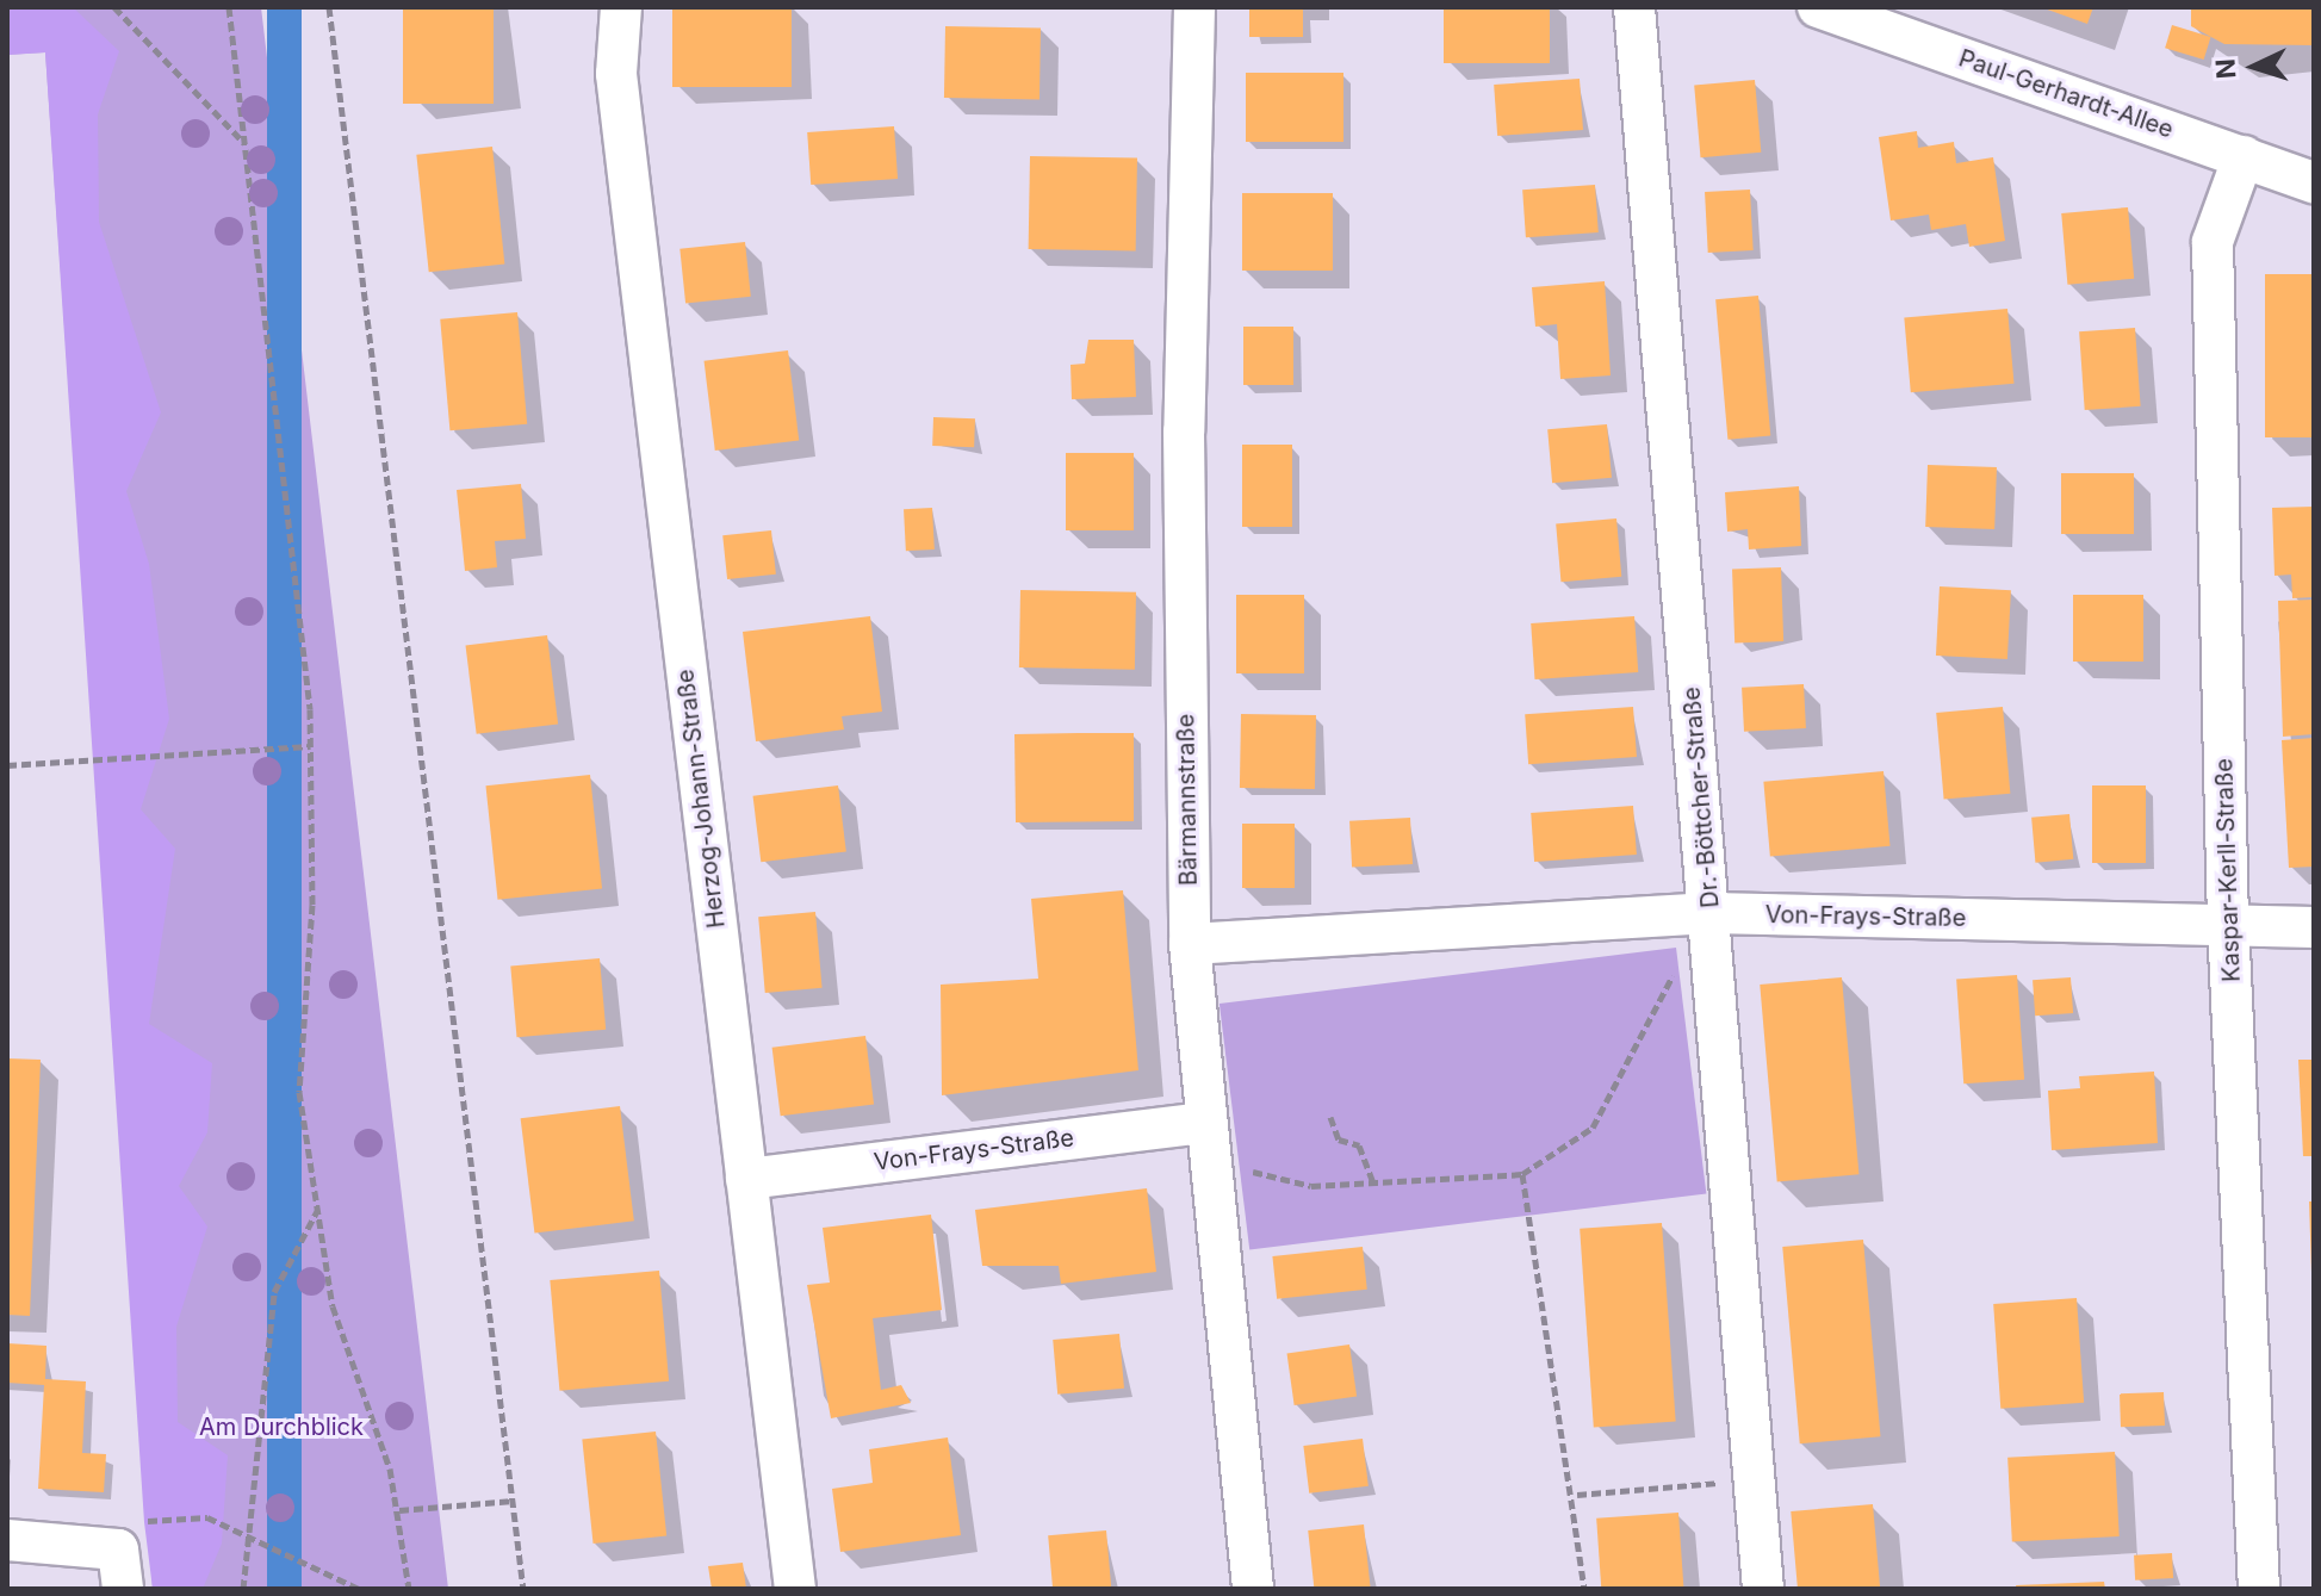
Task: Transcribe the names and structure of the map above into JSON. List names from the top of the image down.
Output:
{
  "streets": {
    "street": [
      "Paul-Gerhardt-Allee",
      "Dr.-Böttcher-Straße",
      "Herzog-Johann-Straße",
      "Bärmannstraße",
      "Kaspar-Kerll-Straße",
      "Von-Frays-Straße"
    ]
  },
  "crossings": [
    ["Paul-Gerhardt-Allee", "Kaspar-Kerll-Straße"],
    ["Dr.-Böttcher-Straße", "Von-Frays-Straße"],
    ["Herzog-Johann-Straße", "Von-Frays-Straße"],
    ["Bärmannstraße", "Von-Frays-Straße"],
    ["Kaspar-Kerll-Straße", "Von-Frays-Straße"]
  ],
  "parks": ["Am Durchblick"],
  "north": "left"
}
